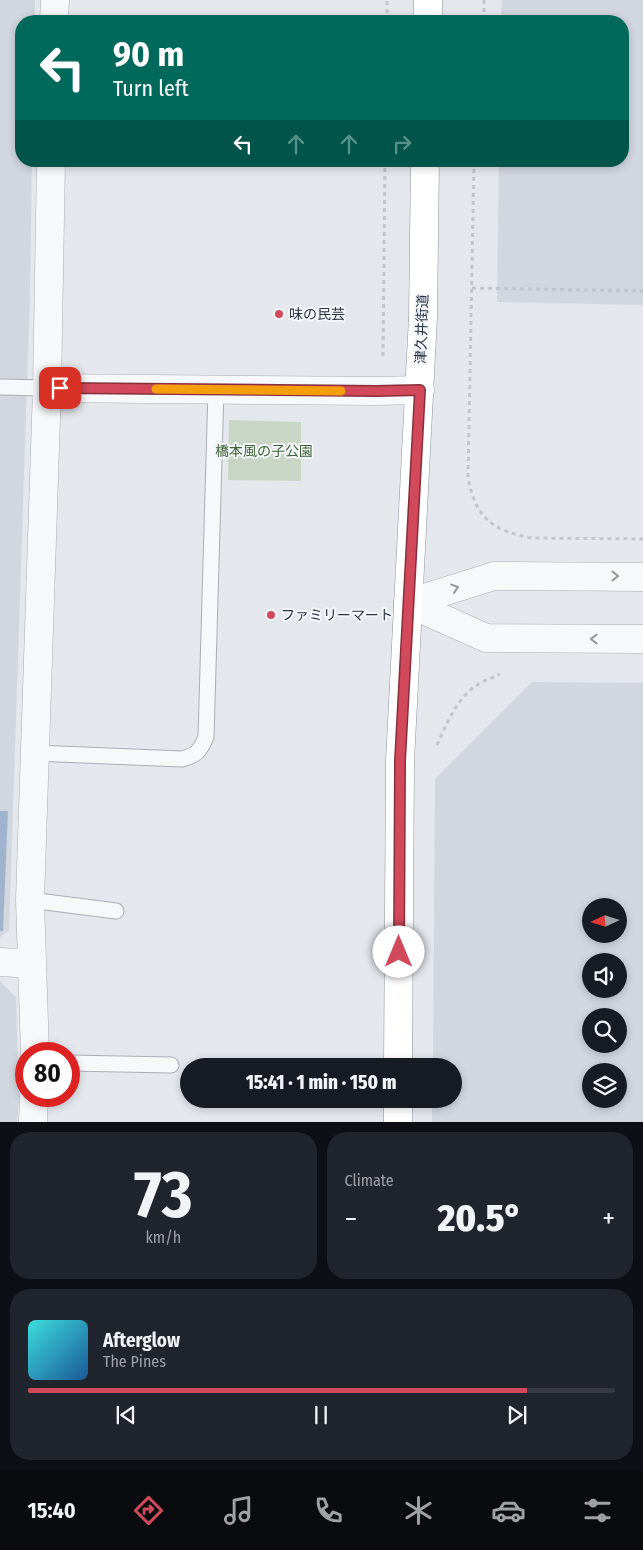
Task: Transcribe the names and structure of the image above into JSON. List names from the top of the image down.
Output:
{
  "streets": {
    "highway": ["津久井街道"]
  },
  "parks": ["橋本風の子公園"],
  "places": ["味の民芸", "ファミリーマート"],
  "north": "left",
  "page": {
    "turn": ["90 m", "Turn left"],
    "limit": "80",
    "trip": "15:41 · 1 min · 150 m",
    "tile": [
      ["73", "km/h"],
      "Climate"
    ],
    "heat": ["−", "20.5°", "+"],
    "song": ["Afterglow", "The Pines"],
    "tabs": "15:40"
  }
}
